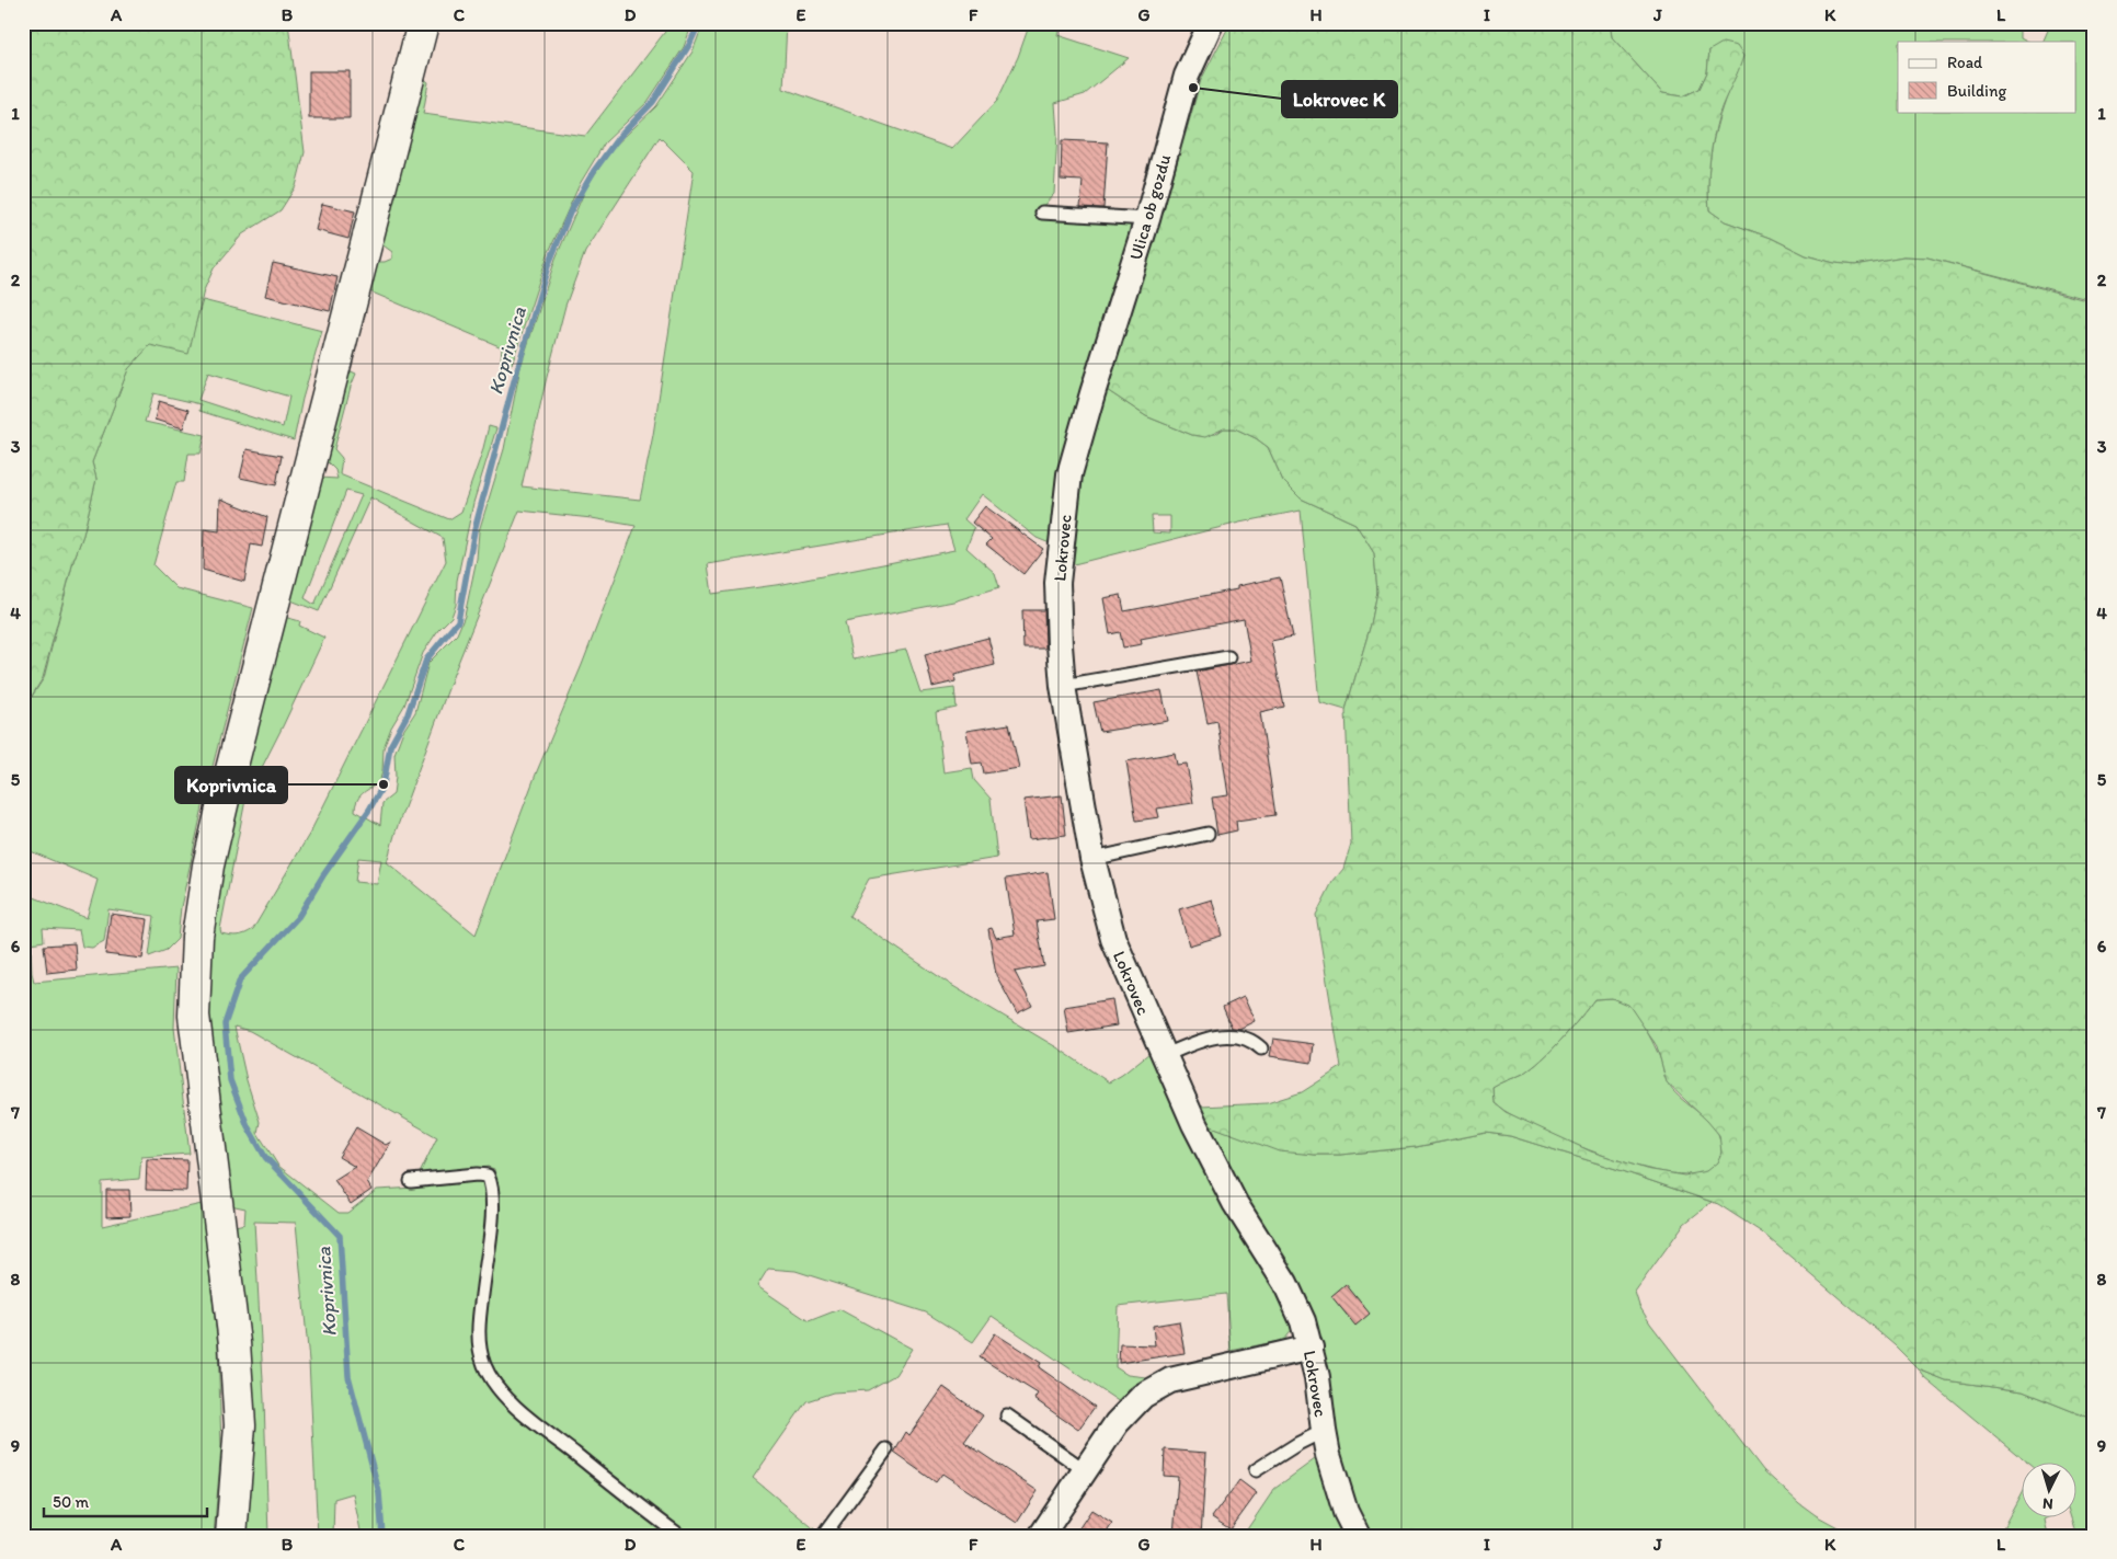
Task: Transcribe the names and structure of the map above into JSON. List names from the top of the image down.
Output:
{
  "streets": {
    "street": ["Ulica ob gozdu", "Lokrovec"]
  },
  "crossings": [
    ["Ulica ob gozdu", "Lokrovec"]
  ],
  "water": ["Koprivnica"],
  "places": ["Lokrovec K", "Koprivnica"],
  "legend": ["Road", "Building"],
  "scale_bar": "50 m",
  "north": "bottom",
  "grid": {
    "columns": [
      "A",
      "B",
      "C",
      "D",
      "E",
      "F",
      "G",
      "H",
      "I",
      "J",
      "K",
      "L"
    ],
    "rows": [
      "1",
      "2",
      "3",
      "4",
      "5",
      "6",
      "7",
      "8",
      "9"
    ]
  }
}
